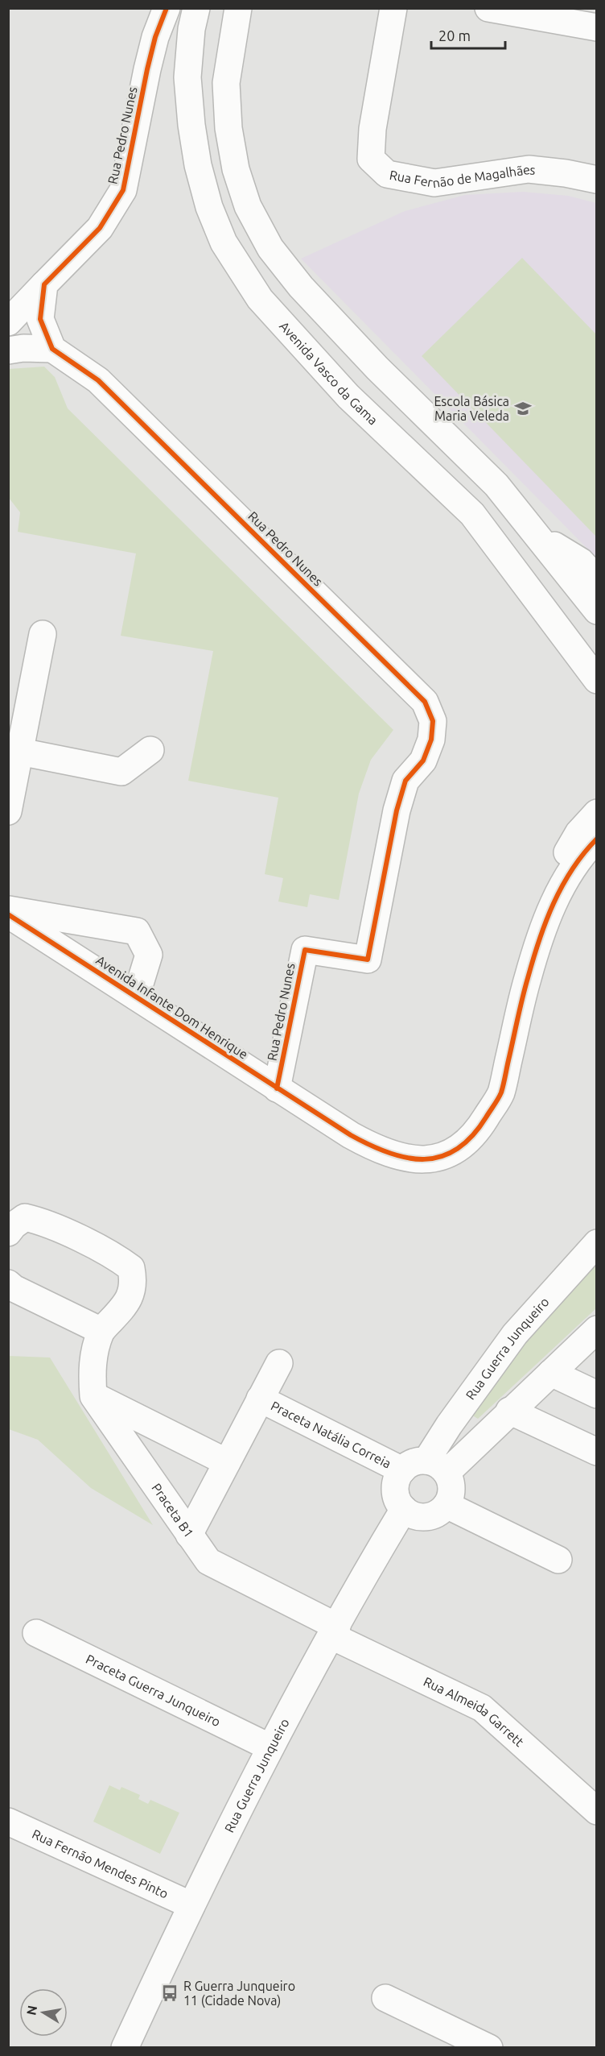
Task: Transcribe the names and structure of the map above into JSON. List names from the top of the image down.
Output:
{
  "streets": {
    "street": [
      "Rua Pedro Nunes",
      "Rua Fernão de Magalhães",
      "Avenida Vasco da Gama",
      "Avenida Infante Dom Henrique",
      "Rua Guerra Junqueiro",
      "Praceta Natália Correia",
      "Praceta B1",
      "Praceta Guerra Junqueiro",
      "Rua Almeida Garrett",
      "Rua Fernão Mendes Pinto"
    ]
  },
  "crossings": [
    ["Rua Pedro Nunes", "Avenida Infante Dom Henrique"],
    ["Rua Guerra Junqueiro", "Praceta Natália Correia"],
    ["Rua Guerra Junqueiro", "Praceta B1"],
    ["Rua Guerra Junqueiro", "Praceta Guerra Junqueiro"],
    ["Rua Guerra Junqueiro", "Rua Almeida Garrett"],
    ["Rua Guerra Junqueiro", "Rua Fernão Mendes Pinto"],
    ["Praceta Natália Correia", "Praceta B1"],
    ["Praceta B1", "Rua Almeida Garrett"]
  ],
  "places": {
    "school or university": ["Escola Básica Maria Veleda"],
    "bus stop": ["R Guerra Junqueiro 11 (Cidade Nova)"]
  },
  "scale_bar": "20 m",
  "north": "left"
}
